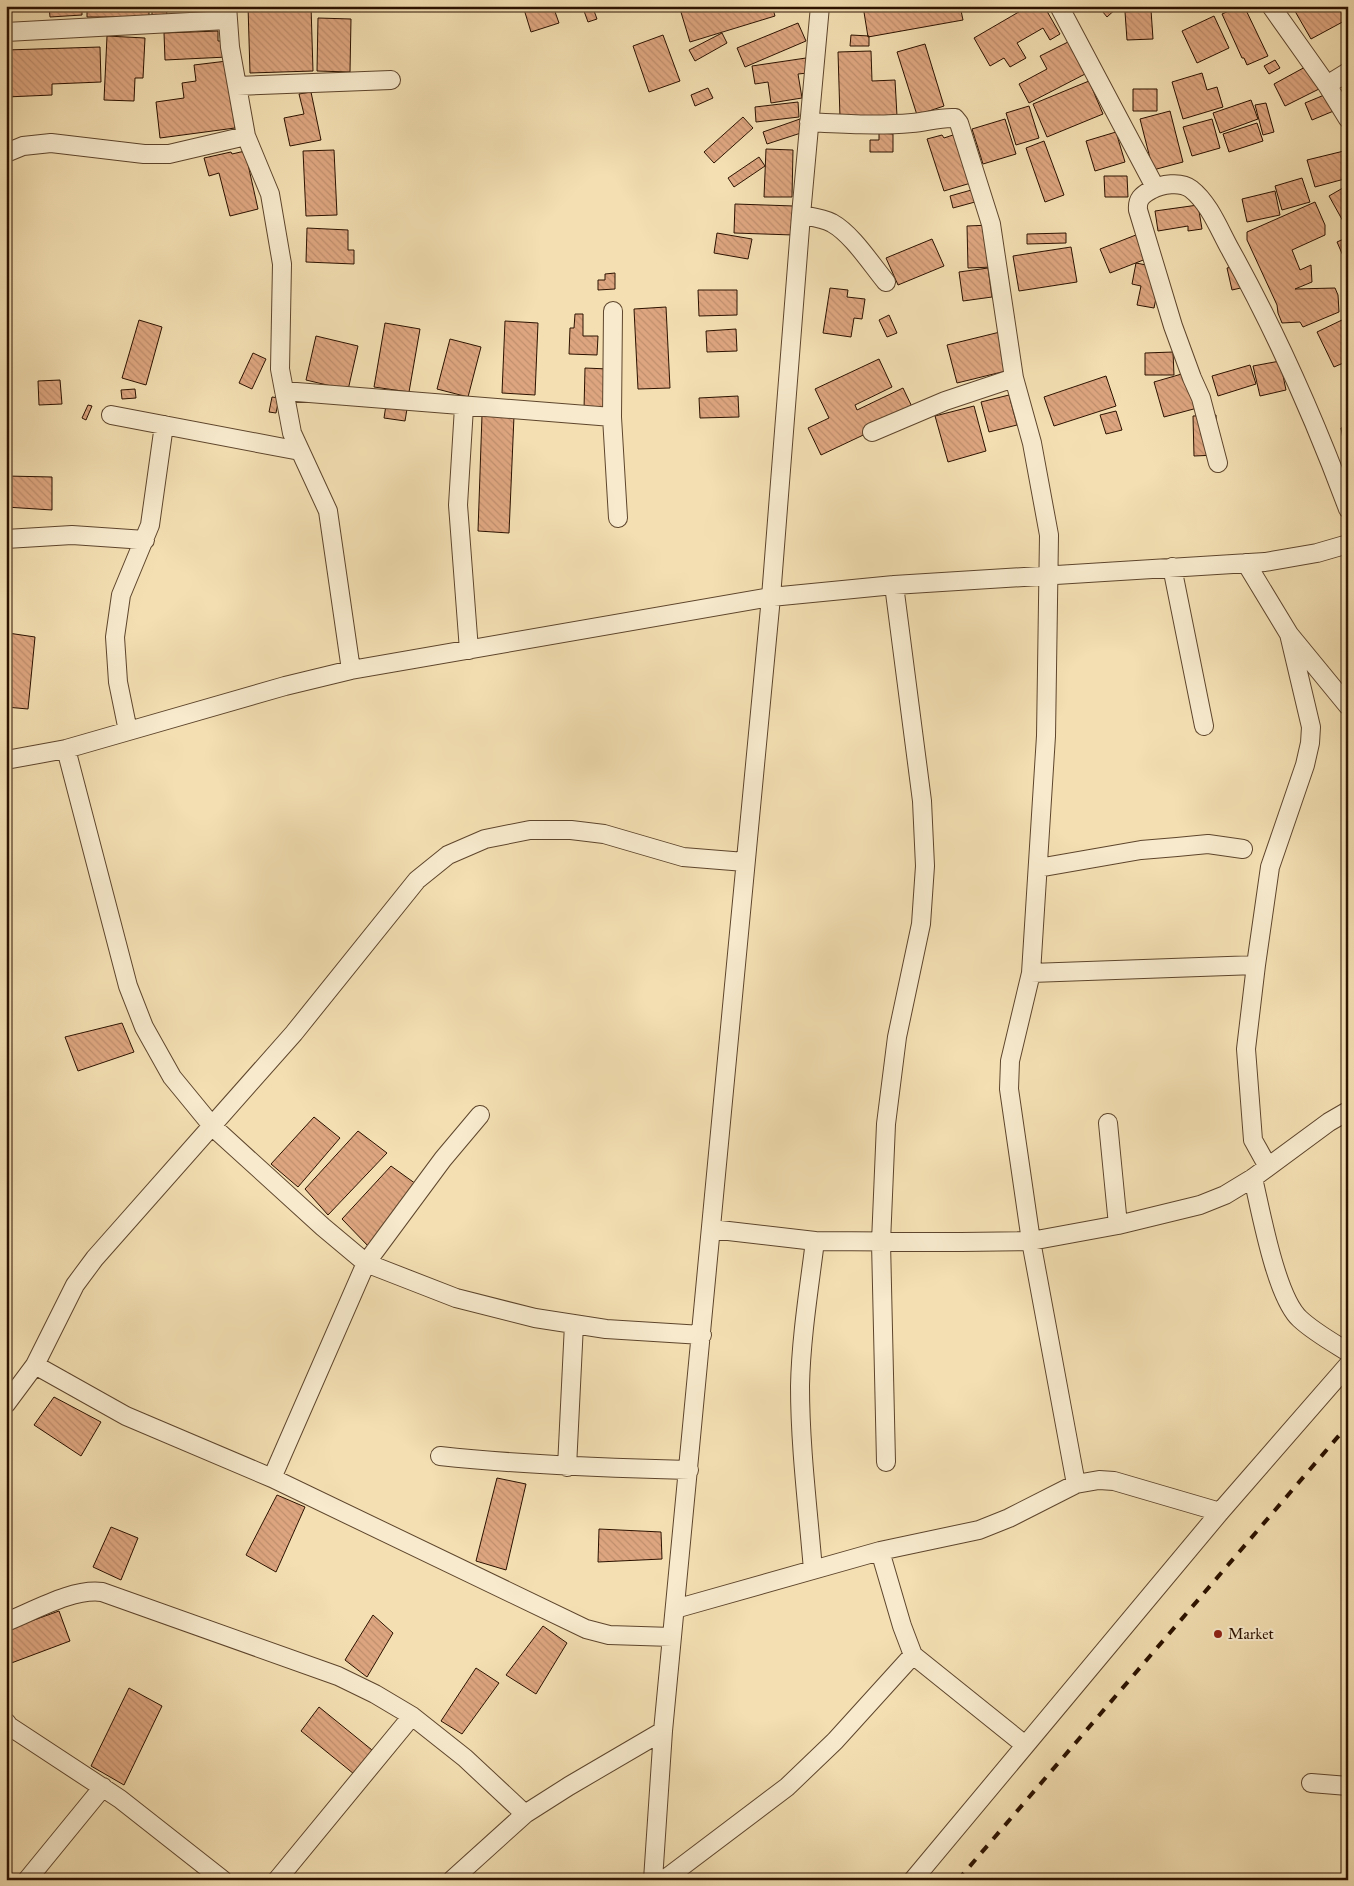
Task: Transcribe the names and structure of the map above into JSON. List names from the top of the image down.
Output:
{
  "places": ["Market"]
}
